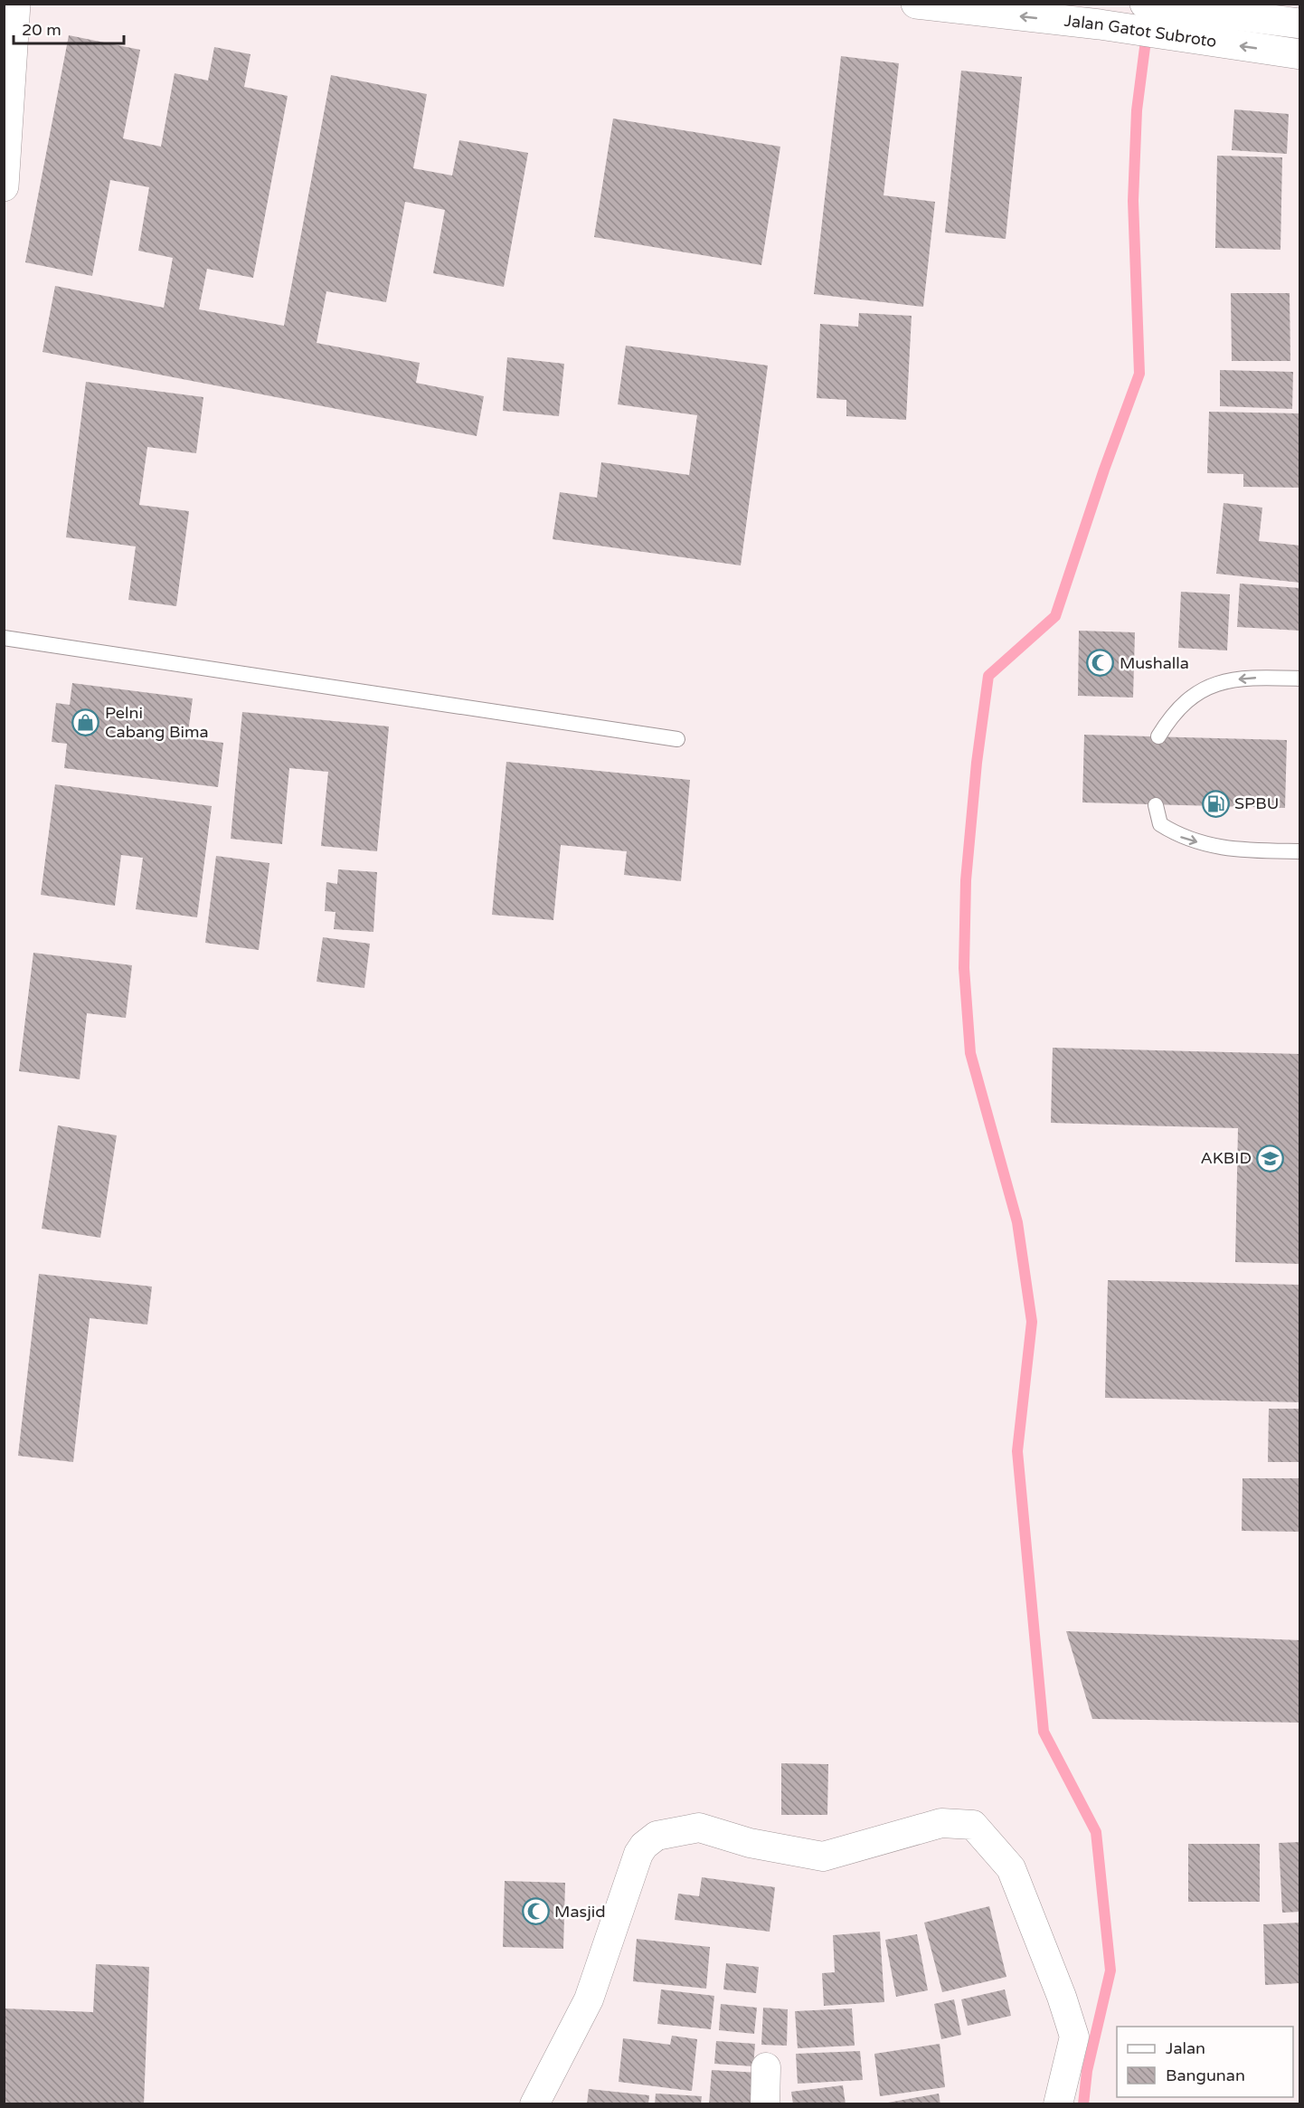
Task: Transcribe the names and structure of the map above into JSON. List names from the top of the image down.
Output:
{
  "streets": {
    "street": ["Jalan Gatot Subroto"]
  },
  "places": {
    "mosque": ["Mushalla", "Masjid"],
    "shop": ["Pelni Cabang Bima"],
    "fuel station": ["SPBU"],
    "school or university": ["AKBID"]
  },
  "legend": ["Jalan", "Bangunan"],
  "scale_bar": "20 m"
}
